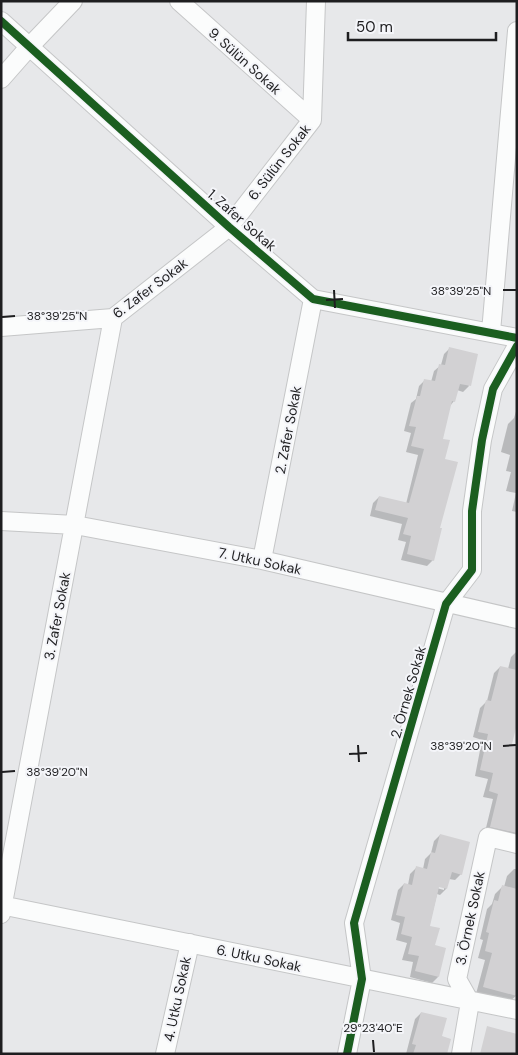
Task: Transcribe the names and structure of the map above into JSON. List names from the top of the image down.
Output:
{
  "streets": {
    "street": [
      "9. Sülün Sokak",
      "6. Sülün Sokak",
      "1. Zafer Sokak",
      "6. Zafer Sokak",
      "2. Zafer Sokak",
      "7. Utku Sokak",
      "3. Zafer Sokak",
      "2. Örnek Sokak",
      "3. Örnek Sokak",
      "6. Utku Sokak",
      "4. Utku Sokak"
    ]
  },
  "crossings": [
    ["9. Sülün Sokak", "6. Sülün Sokak"],
    ["6. Sülün Sokak", "1. Zafer Sokak"],
    ["6. Sülün Sokak", "6. Zafer Sokak"],
    ["1. Zafer Sokak", "6. Zafer Sokak"],
    ["1. Zafer Sokak", "2. Zafer Sokak"],
    ["6. Zafer Sokak", "3. Zafer Sokak"],
    ["2. Zafer Sokak", "7. Utku Sokak"],
    ["7. Utku Sokak", "3. Zafer Sokak"],
    ["7. Utku Sokak", "2. Örnek Sokak"],
    ["3. Zafer Sokak", "6. Utku Sokak"],
    ["2. Örnek Sokak", "6. Utku Sokak"],
    ["3. Örnek Sokak", "6. Utku Sokak"],
    ["6. Utku Sokak", "4. Utku Sokak"]
  ],
  "scale_bar": "50 m",
  "coordinates": ["38°39'25\"N", "38°39'20\"N", "29°23'40\"E"]
}
